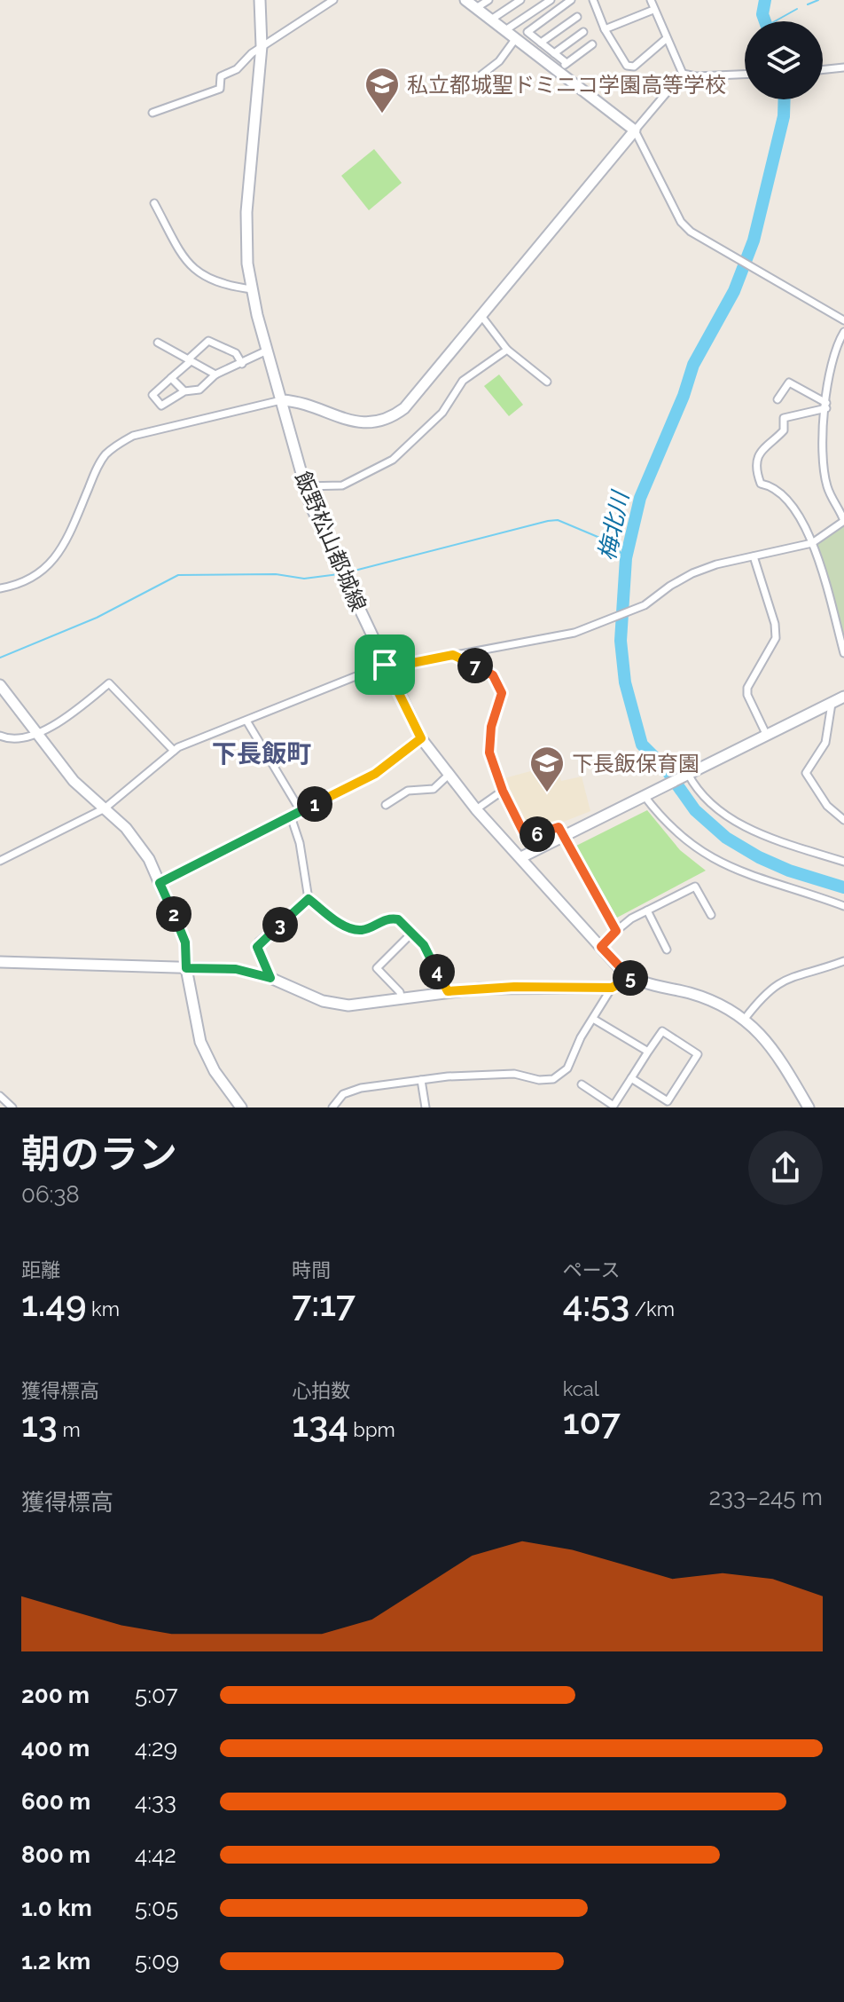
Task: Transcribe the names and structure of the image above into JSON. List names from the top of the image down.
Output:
{
  "streets": {
    "street": ["飯野松山都城線"]
  },
  "districts": ["下長飯町"],
  "water": ["梅北川"],
  "places": {
    "school or university": ["私立都城聖ドミニコ学園高等学校", "下長飯保育園"]
  },
  "page": {
    "pins": [
      "7",
      "1",
      "6",
      "2",
      "3",
      "4",
      "5"
    ],
    "heading": ["朝のラン", "06:38"],
    "stats": [
      ["距離", "1.49 km"],
      ["時間", "7:17"],
      ["ペース", "4:53 /km"],
      ["獲得標高", "13 m"],
      ["心拍数", "134 bpm"],
      ["kcal", "107"]
    ],
    "chart": ["獲得標高", "233–245 m"],
    "list": [
      {
        "name": "200 m",
        "note": "5:07"
      },
      {
        "name": "400 m",
        "note": "4:29"
      },
      {
        "name": "600 m",
        "note": "4:33"
      },
      {
        "name": "800 m",
        "note": "4:42"
      },
      {
        "name": "1.0 km",
        "note": "5:05"
      },
      {
        "name": "1.2 km",
        "note": "5:09"
      }
    ]
  }
}
